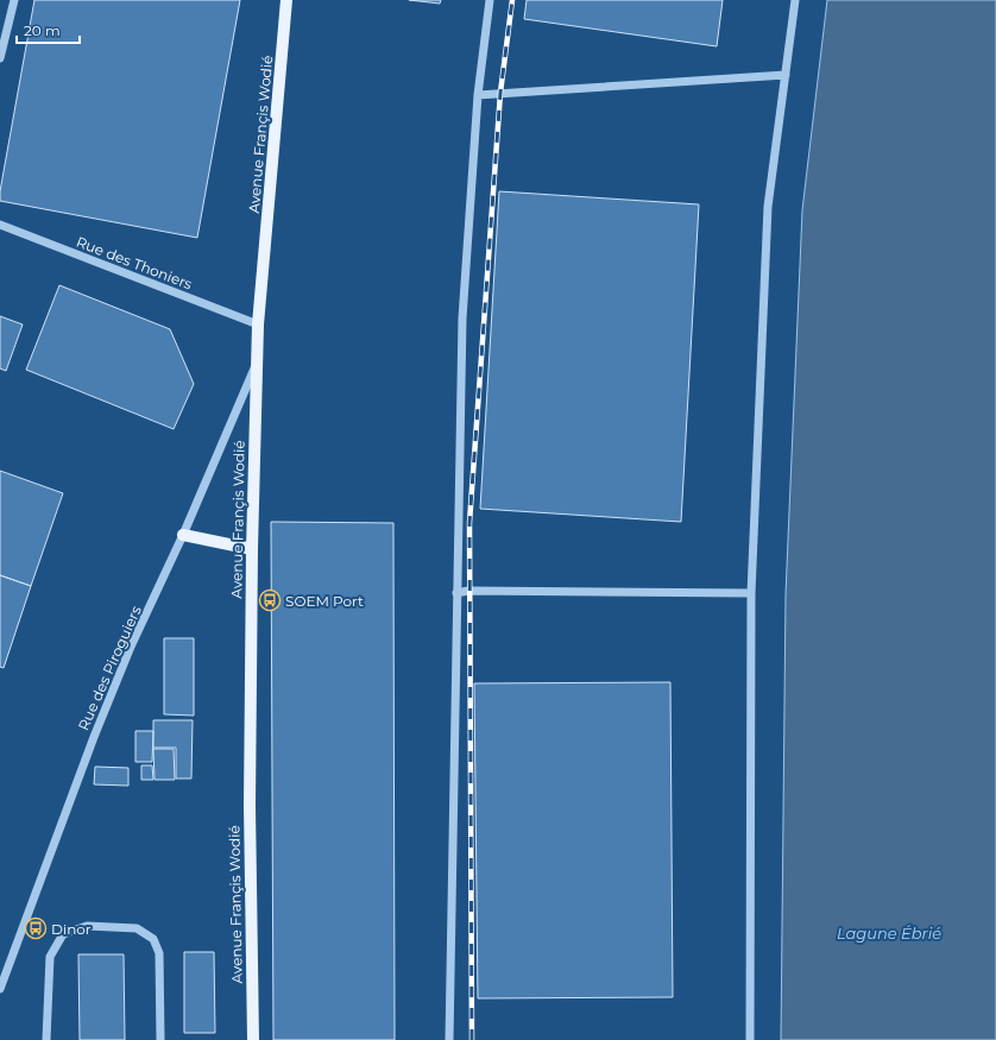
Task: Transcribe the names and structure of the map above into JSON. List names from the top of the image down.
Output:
{
  "streets": {
    "main road": ["Avenue Françis Wodié"],
    "street": ["Rue des Thoniers", "Rue des Piroguiers"]
  },
  "crossings": [
    ["Avenue Françis Wodié", "Rue des Thoniers"],
    ["Avenue Françis Wodié", "Rue des Piroguiers"]
  ],
  "water": ["Lagune Ébrié"],
  "places": {
    "bus stop": ["SOEM Port", "Dinor"]
  },
  "scale_bar": "20 m"
}
